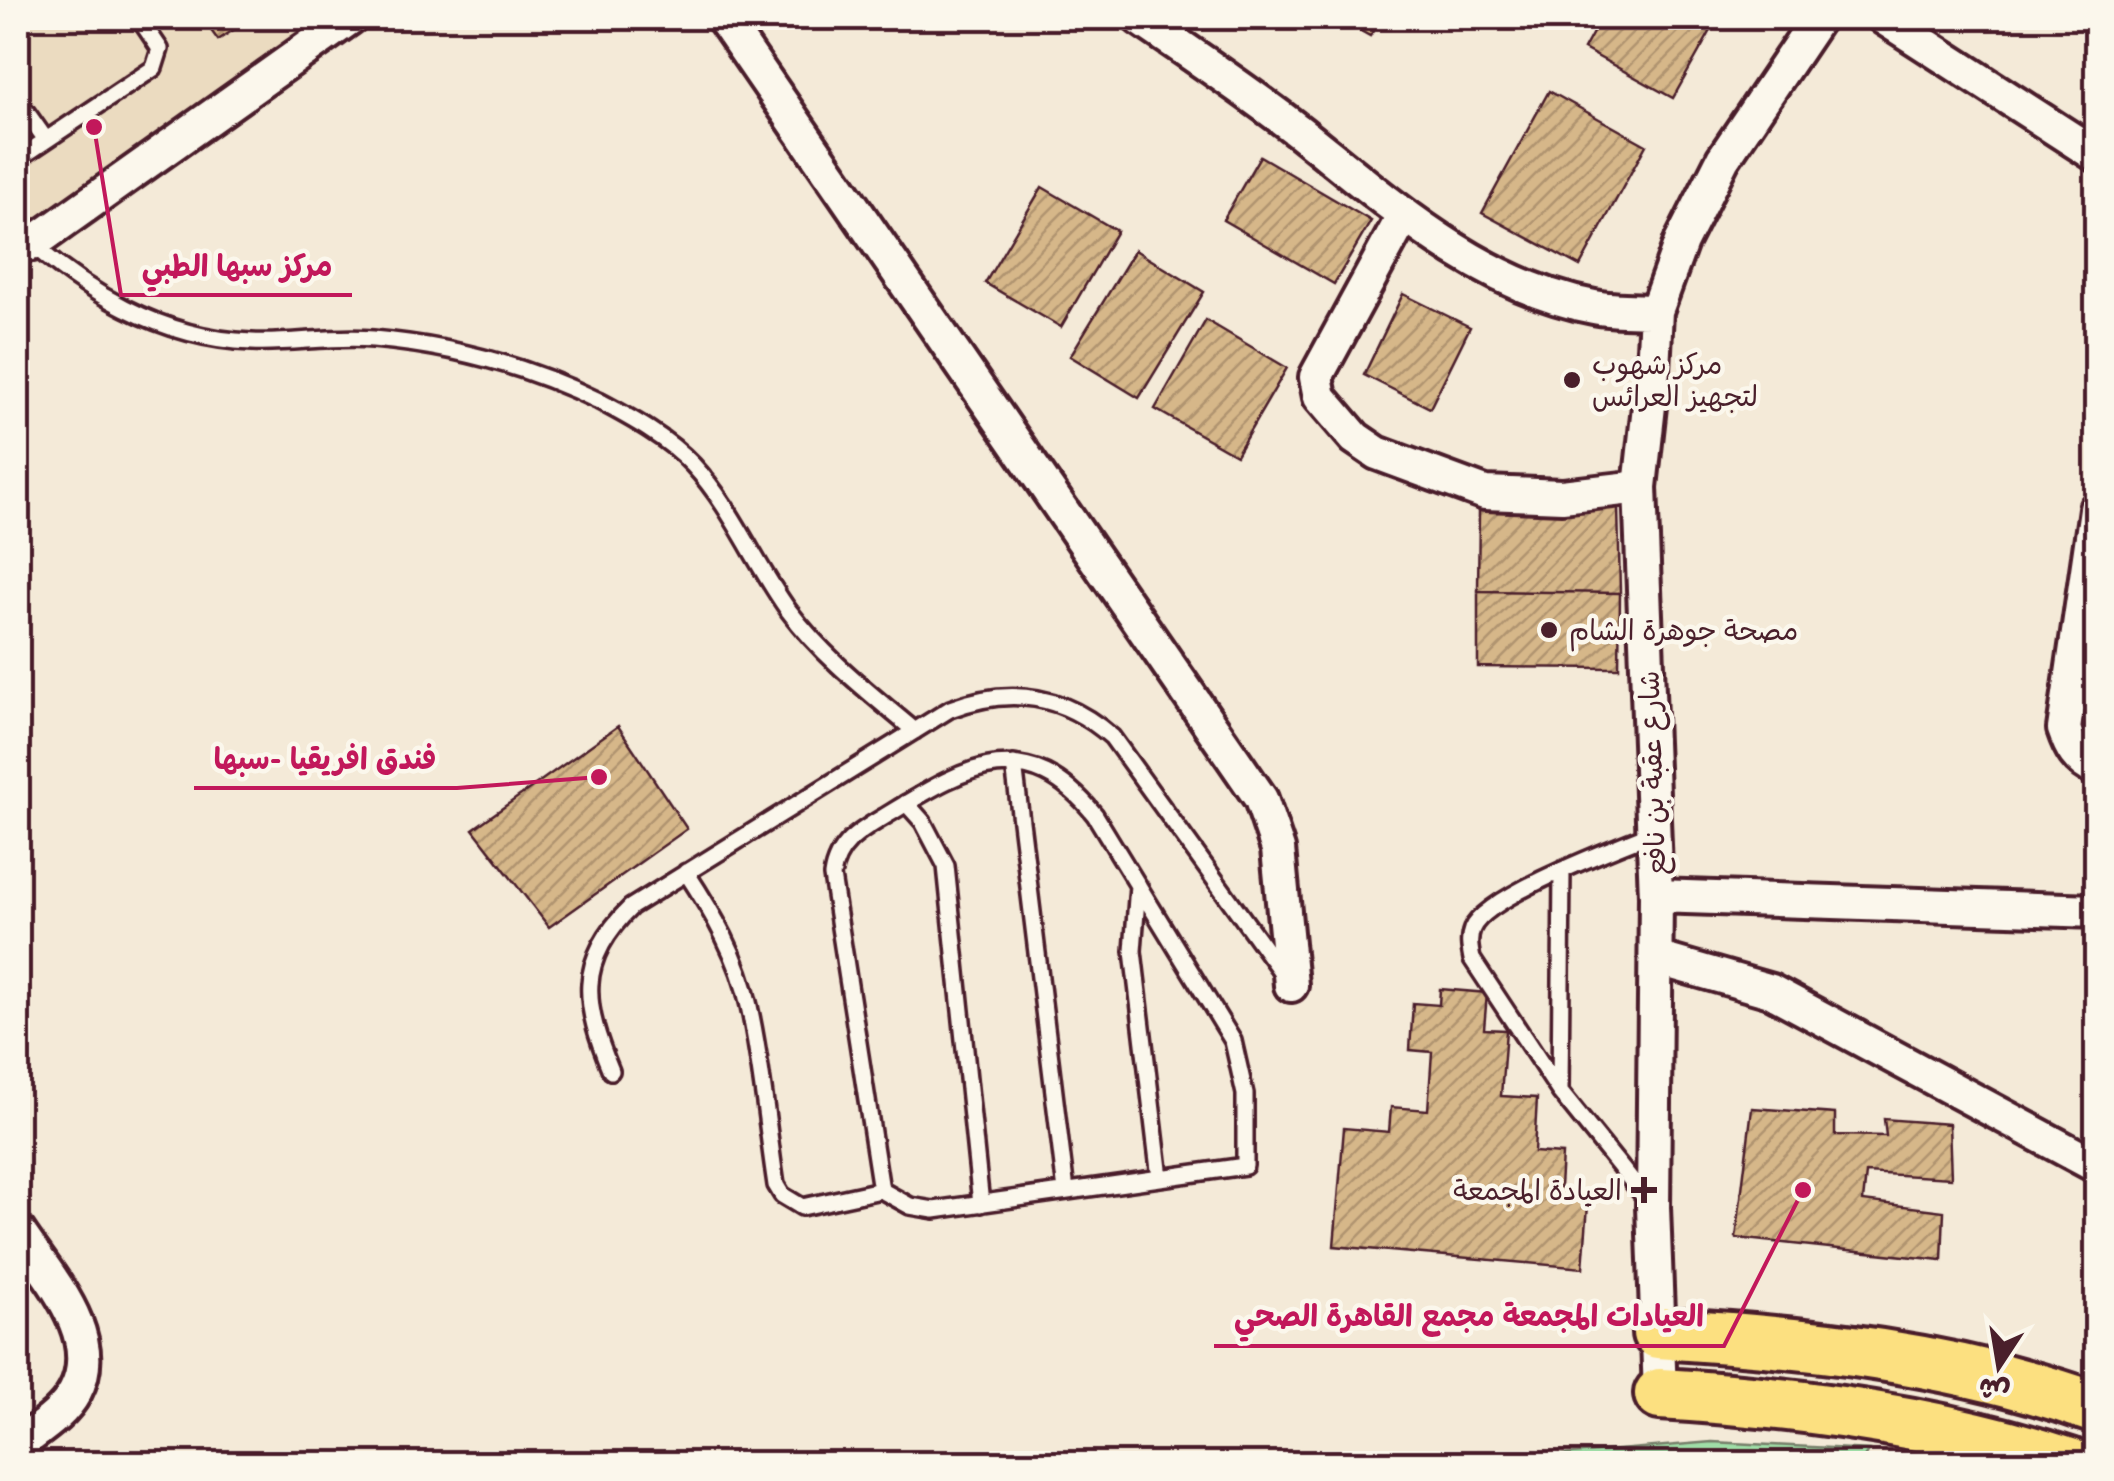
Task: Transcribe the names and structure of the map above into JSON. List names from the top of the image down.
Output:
{
  "streets": {
    "street": ["شارع عقبة بن نافع"]
  },
  "places": {
    "other": [
      "مركز سبها الطبي",
      "مركز شهوب لتجهيز العرائس",
      "مصحة جوهرة الشام",
      "فندق افريقيا -سبها",
      "العيادات المجمعة مجمع القاهرة الصحي"
    ],
    "health": ["العيادة المجمعة"]
  },
  "north": "bottom"
}
